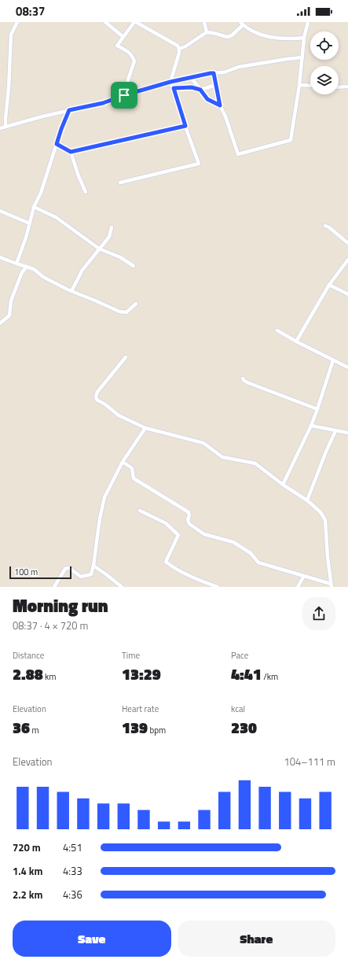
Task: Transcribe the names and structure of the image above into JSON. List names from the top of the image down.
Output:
{
  "scale_bar": "100 m",
  "page": {
    "status": "08:37",
    "scale": "100 m",
    "heading": ["Morning run", "08:37 · 4 × 720 m"],
    "stats": [
      ["Distance", "2.88 km"],
      ["Time", "13:29"],
      ["Pace", "4:41 /km"],
      ["Elevation", "36 m"],
      ["Heart rate", "139 bpm"],
      ["kcal", "230"]
    ],
    "chart": ["Elevation", "104–111 m"],
    "list": [
      {
        "name": "720 m",
        "note": "4:51"
      },
      {
        "name": "1.4 km",
        "note": "4:33"
      },
      {
        "name": "2.2 km",
        "note": "4:36"
      }
    ],
    "buttons": ["Save", "Share"]
  }
}
